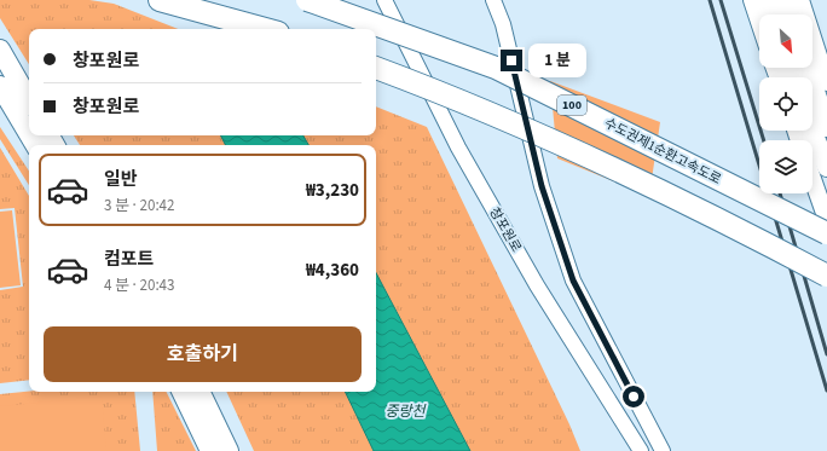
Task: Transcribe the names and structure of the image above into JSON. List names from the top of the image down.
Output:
{
  "streets": {
    "highway": ["100", "수도권제1순환고속도로"],
    "street": ["창포원로"]
  },
  "water": ["중랑천"],
  "north": "bottom right",
  "page": {
    "banner": ["창포원로", "창포원로"],
    "bubble": "1 분",
    "list": [
      {
        "name": "일반",
        "note": "3 분 · 20:42",
        "value": "₩3,230"
      },
      {
        "name": "컴포트",
        "note": "4 분 · 20:43",
        "value": "₩4,360"
      }
    ],
    "buttons": "호출하기"
  }
}
